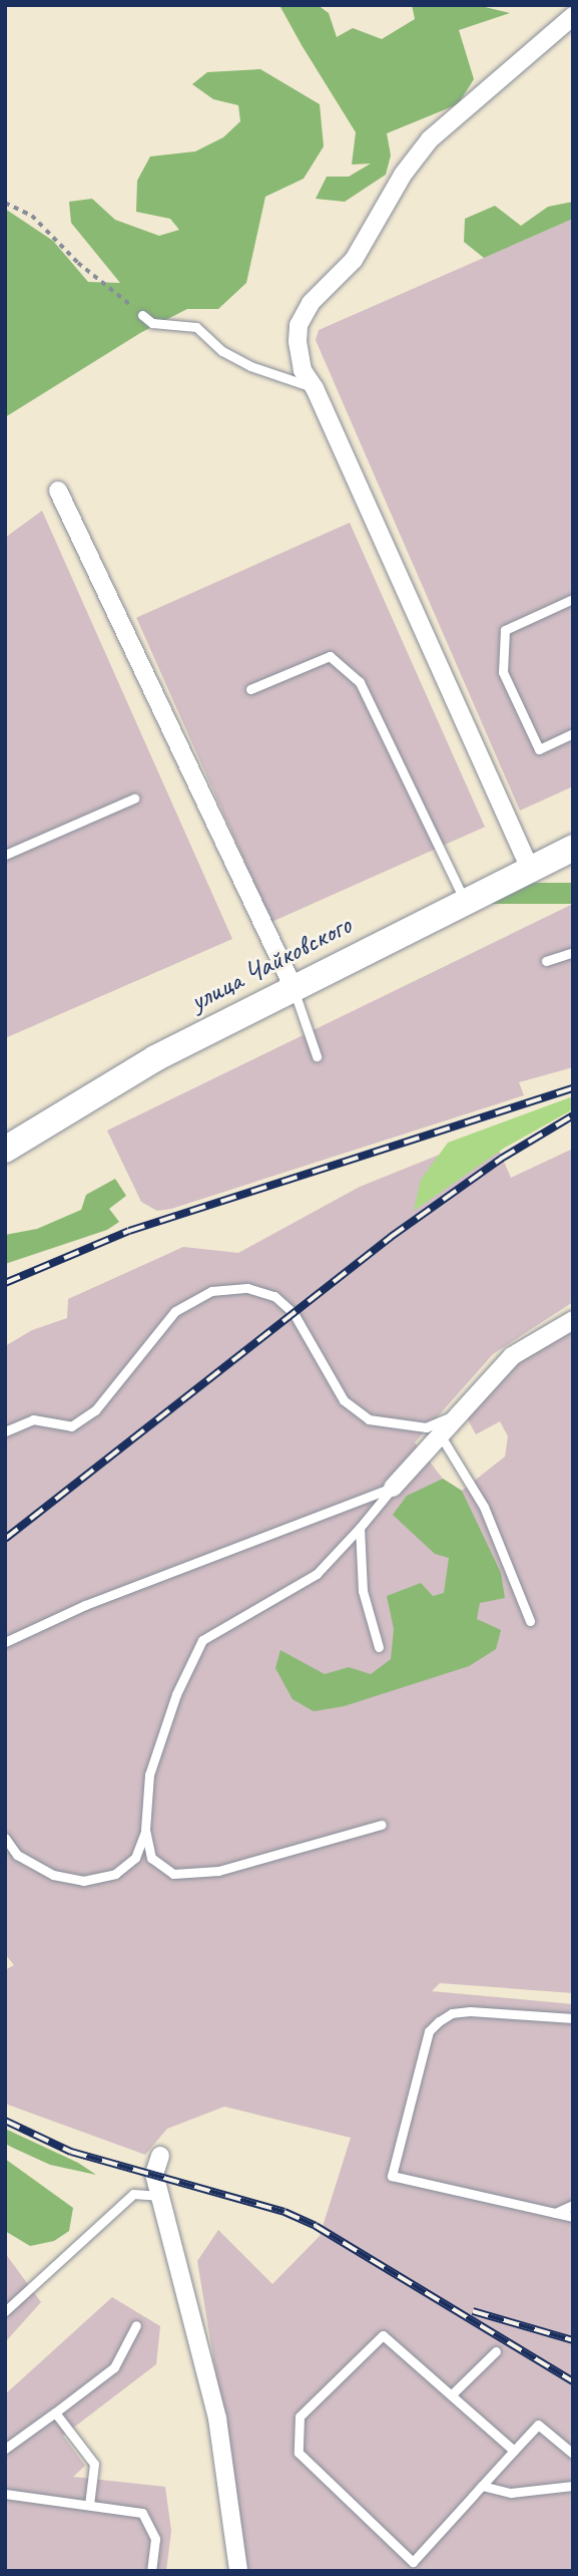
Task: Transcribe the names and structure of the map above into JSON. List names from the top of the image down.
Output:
{
  "streets": {
    "main road": ["улица Чайковского"]
  }
}
